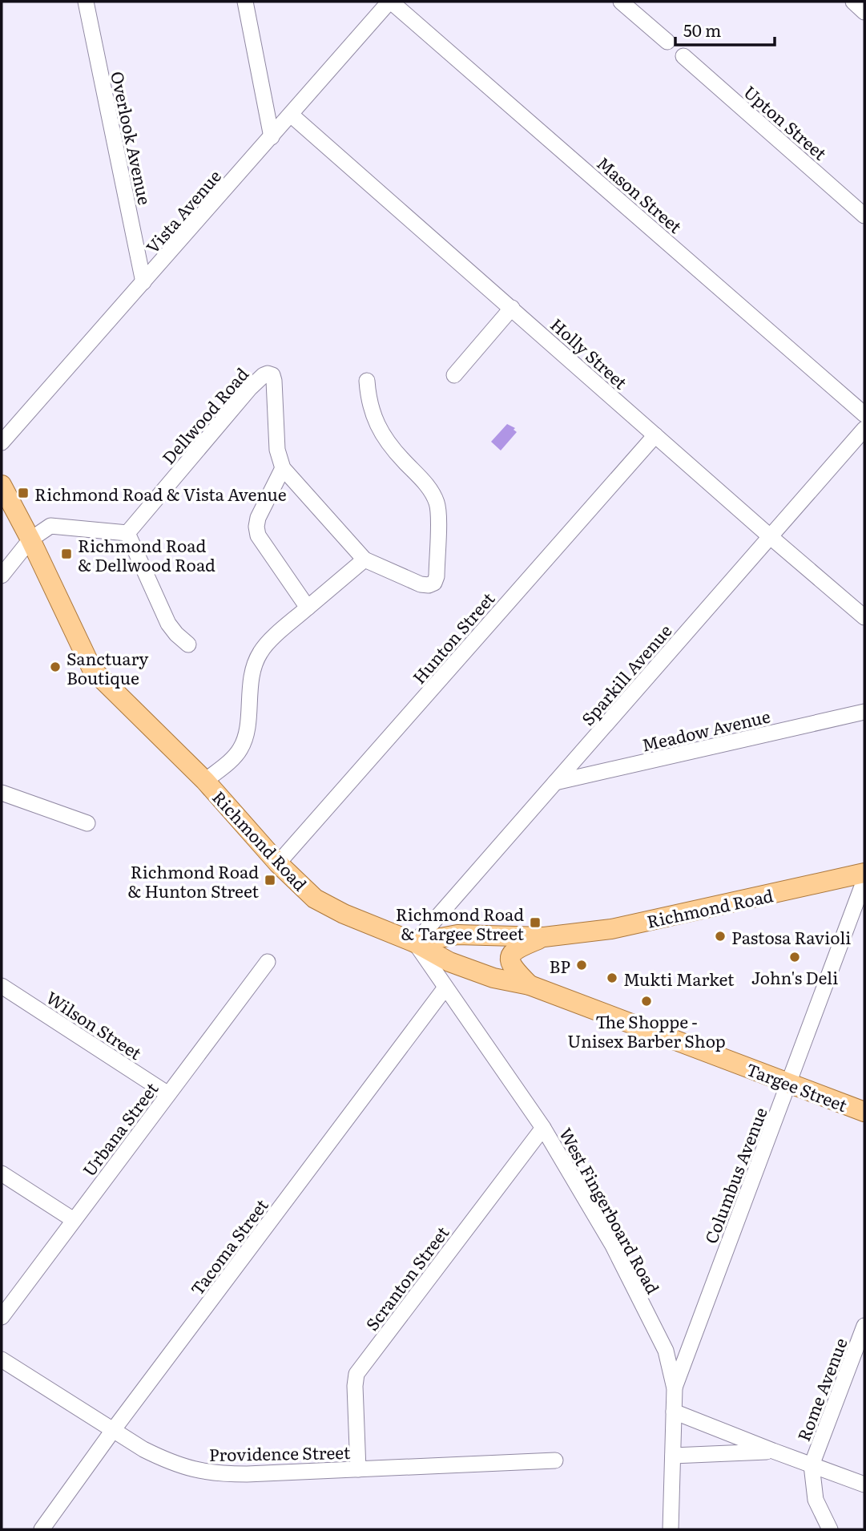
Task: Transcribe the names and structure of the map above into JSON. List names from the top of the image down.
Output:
{
  "streets": {
    "main road": ["Richmond Road", "Targee Street"],
    "street": [
      "Upton Street",
      "Overlook Avenue",
      "Mason Street",
      "Vista Avenue",
      "Holly Street",
      "Dellwood Road",
      "Hunton Street",
      "Sparkill Avenue",
      "Meadow Avenue",
      "Wilson Street",
      "Urbana Street",
      "Columbus Avenue",
      "West Fingerboard Road",
      "Tacoma Street",
      "Scranton Street",
      "Rome Avenue",
      "Providence Street"
    ]
  },
  "crossings": [
    ["Overlook Avenue", "Vista Avenue"],
    ["Mason Street", "Vista Avenue"],
    ["Vista Avenue", "Holly Street"],
    ["Holly Street", "Hunton Street"],
    ["Holly Street", "Sparkill Avenue"],
    ["Hunton Street", "Richmond Road"],
    ["Sparkill Avenue", "Meadow Avenue"],
    ["Sparkill Avenue", "Richmond Road"],
    ["Sparkill Avenue", "Targee Street"],
    ["Sparkill Avenue", "West Fingerboard Road"],
    ["Richmond Road", "Targee Street"],
    ["Richmond Road", "West Fingerboard Road"],
    ["Wilson Street", "Urbana Street"],
    ["Targee Street", "Columbus Avenue"],
    ["Targee Street", "West Fingerboard Road"],
    ["Columbus Avenue", "West Fingerboard Road"],
    ["West Fingerboard Road", "Tacoma Street"],
    ["West Fingerboard Road", "Scranton Street"],
    ["Tacoma Street", "Providence Street"],
    ["Scranton Street", "Providence Street"]
  ],
  "places": {
    "transit": [
      "Richmond Road & Vista Avenue",
      "Richmond Road & Dellwood Road",
      "Richmond Road & Hunton Street",
      "Richmond Road & Targee Street"
    ],
    "other": [
      "Sanctuary Boutique",
      "Pastosa Ravioli",
      "John's Deli",
      "BP",
      "Mukti Market",
      "The Shoppe - Unisex Barber Shop"
    ]
  },
  "scale_bar": "50 m"
}
